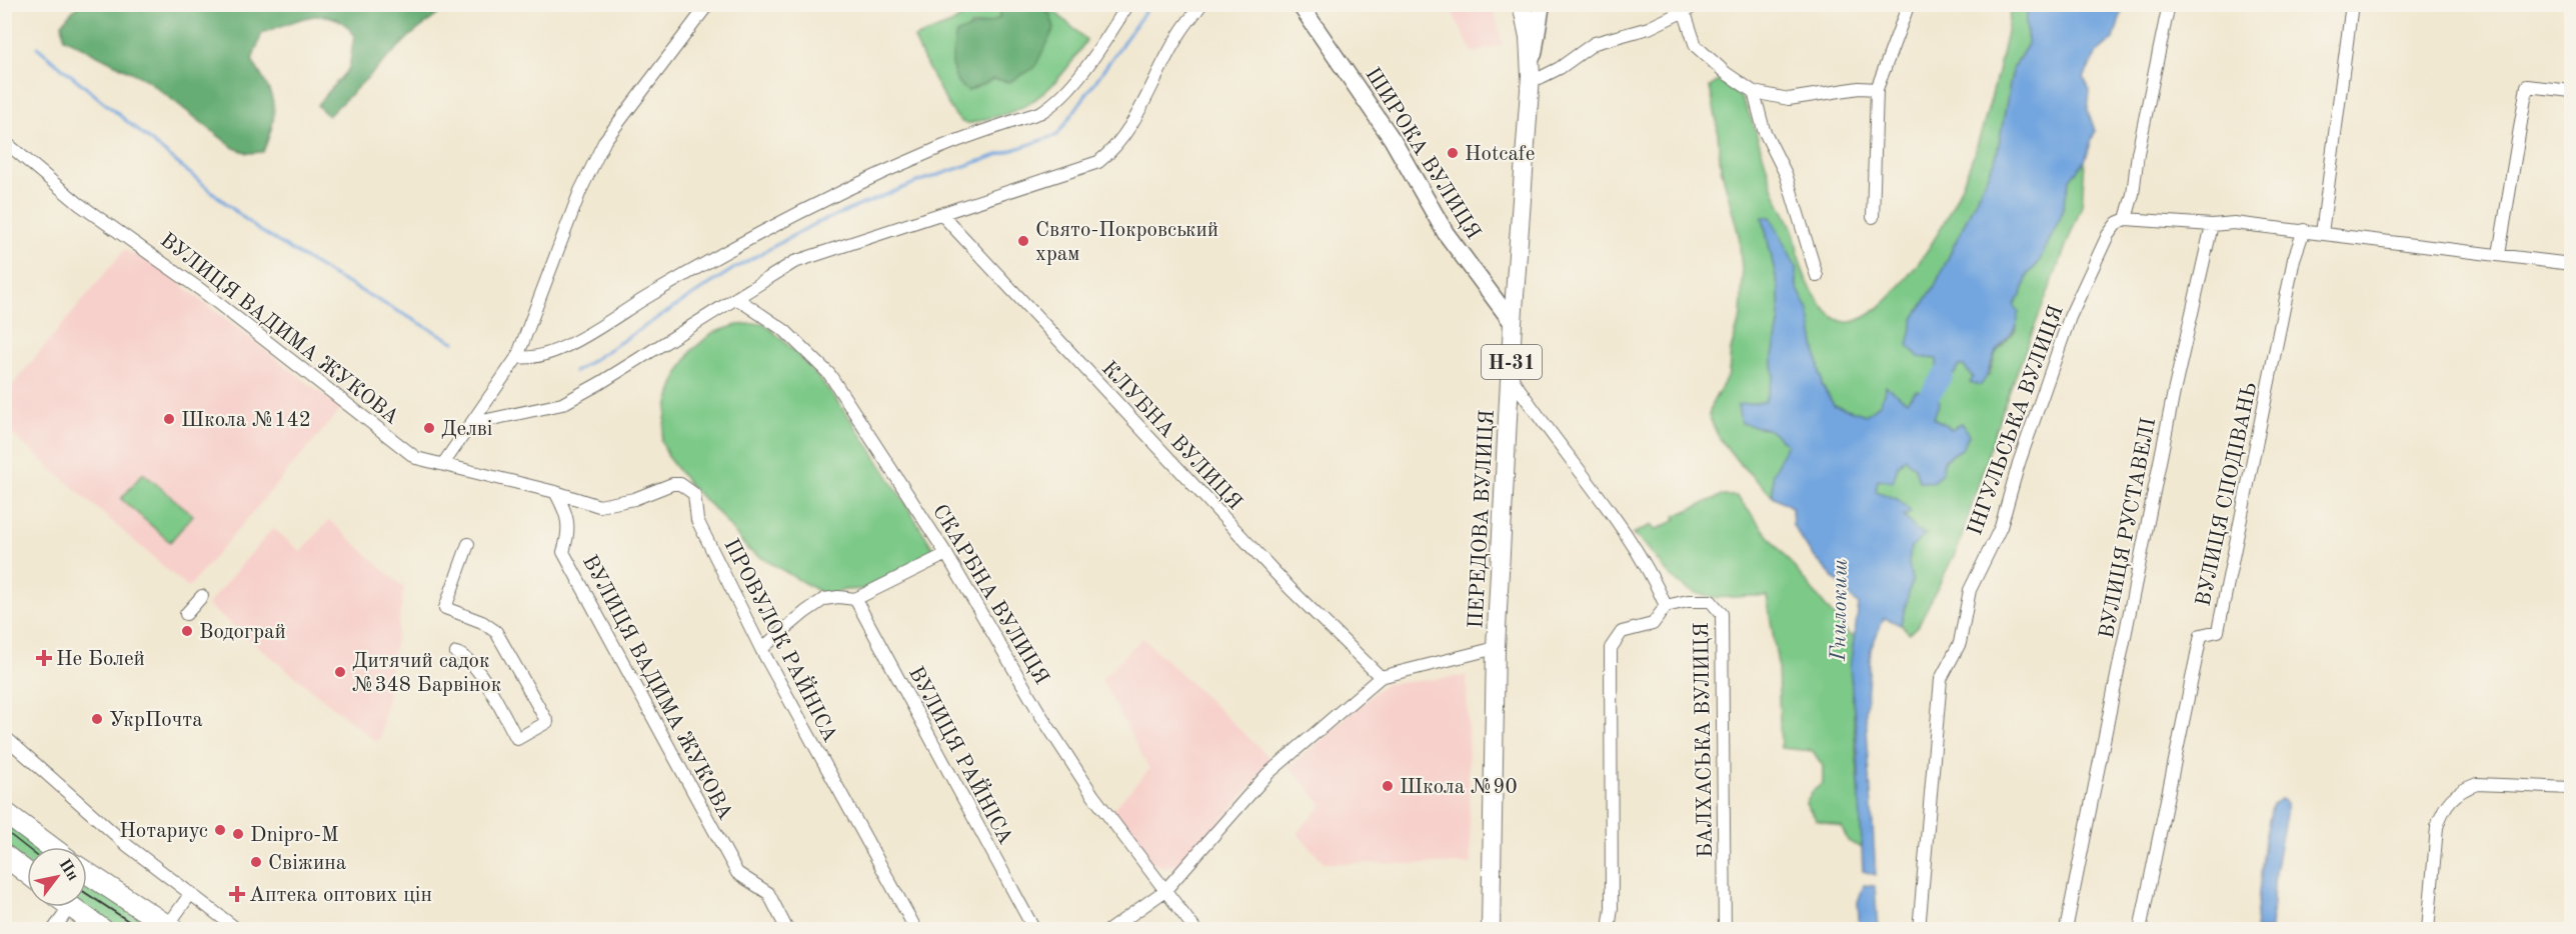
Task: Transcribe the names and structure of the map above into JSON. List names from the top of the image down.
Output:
{
  "streets": {
    "main road": ["ШИРОКА ВУЛИЦЯ", "Н-31", "ПЕРЕДОВА ВУЛИЦЯ"],
    "street": [
      "ВУЛИЦЯ ВАДИМА ЖУКОВА",
      "ІНГУЛЬСЬКА ВУЛИЦЯ",
      "КЛУБНА ВУЛИЦЯ",
      "ВУЛИЦЯ СПОДІВАНЬ",
      "ВУЛИЦЯ РУСТАВЕЛІ",
      "СКАРБНА ВУЛИЦЯ",
      "ПРОВУЛОК РАЙНІСА",
      "БАЛХАСЬКА ВУЛИЦЯ",
      "ВУЛИЦЯ РАЙНІСА"
    ]
  },
  "crossings": [
    ["ШИРОКА ВУЛИЦЯ", "ПЕРЕДОВА ВУЛИЦЯ"],
    ["ВУЛИЦЯ ВАДИМА ЖУКОВА", "ПРОВУЛОК РАЙНІСА"],
    ["Н-31", "ПЕРЕДОВА ВУЛИЦЯ"]
  ],
  "water": ["Гнилокиш"],
  "places": {
    "other": [
      "Hotcafe",
      "Свято-Покровський храм",
      "Школа №142",
      "Делві",
      "Водограй",
      "Дитячий садок №348 Барвінок",
      "УкрПочта",
      "Школа №90",
      "Нотариус",
      "Dnipro-M",
      "Свіжина"
    ],
    "health": ["Не Болей", "Аптека оптових цін"]
  },
  "north": "top right"
}
